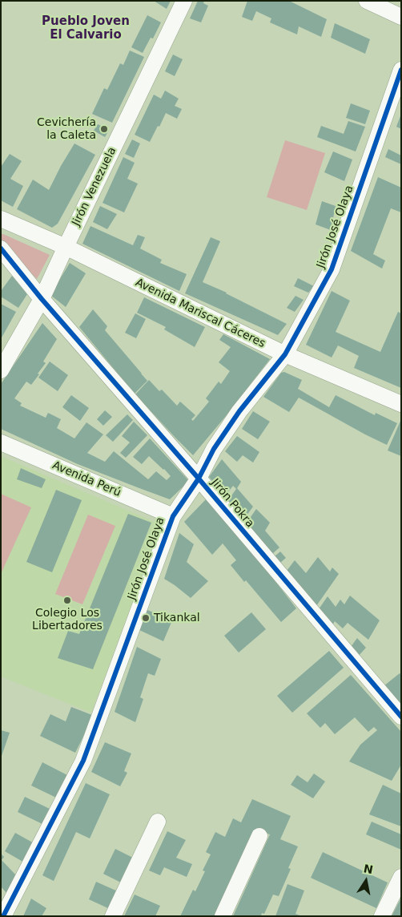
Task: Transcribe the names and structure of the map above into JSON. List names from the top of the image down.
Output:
{
  "streets": {
    "street": [
      "Jirón Venezuela",
      "Jirón José Olaya",
      "Avenida Mariscal Cáceres",
      "Avenida Perú",
      "Jirón Pokra"
    ]
  },
  "crossings": [
    ["Jirón Venezuela", "Avenida Mariscal Cáceres"],
    ["Jirón Venezuela", "Jirón Pokra"],
    ["Jirón José Olaya", "Avenida Mariscal Cáceres"],
    ["Jirón José Olaya", "Avenida Perú"],
    ["Jirón José Olaya", "Jirón Pokra"]
  ],
  "districts": ["Pueblo Joven El Calvario"],
  "places": ["Cevichería la Caleta", "Colegio Los Libertadores", "Tikankal"],
  "north": "top"
}
